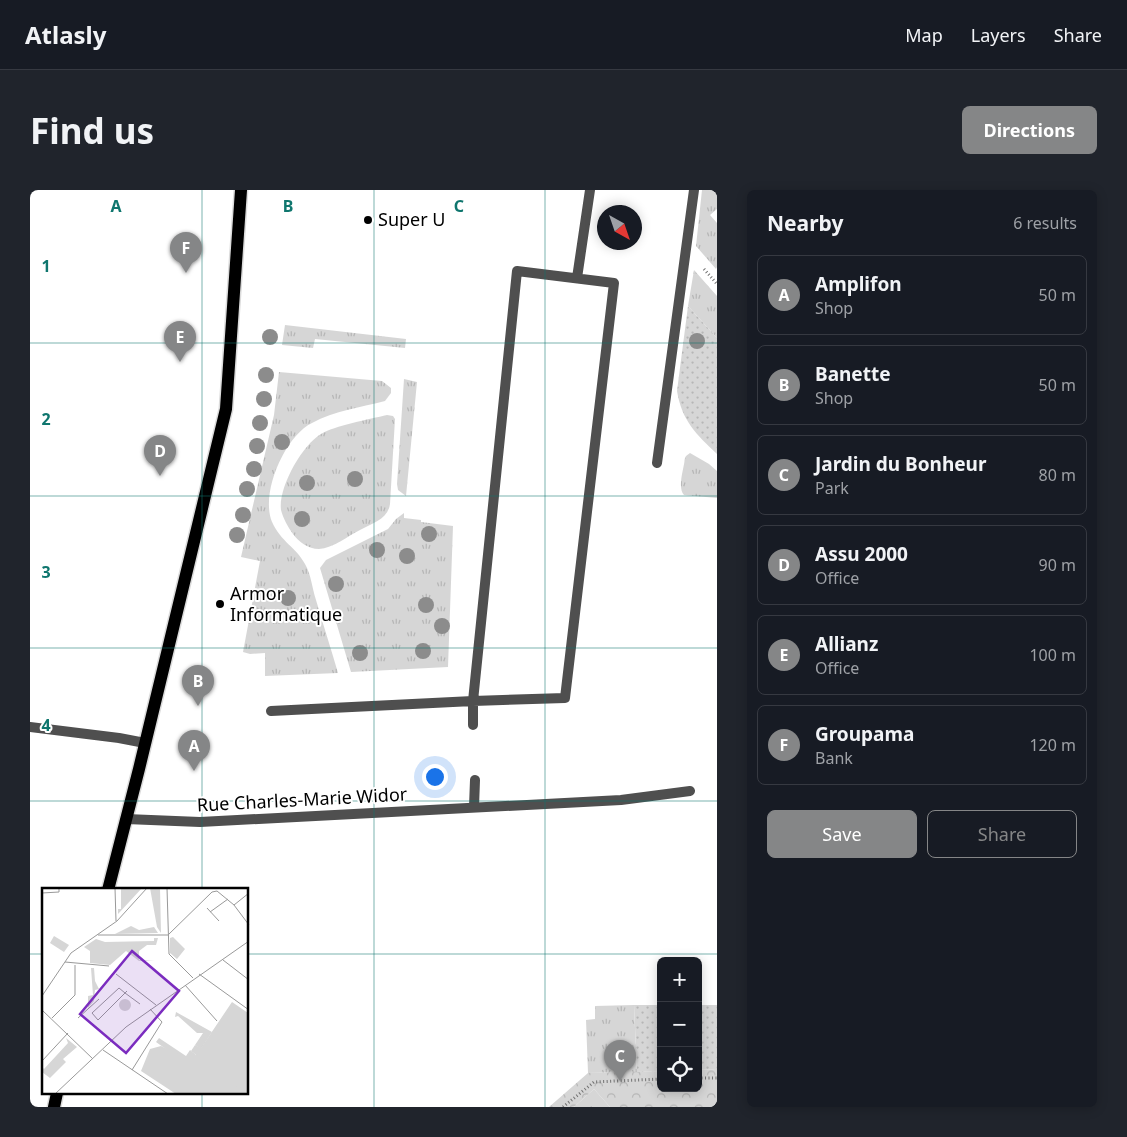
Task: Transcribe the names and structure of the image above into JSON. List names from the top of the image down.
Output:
{
  "streets": {
    "street": ["Rue Charles-Marie Widor"]
  },
  "places": ["Super U", "Armor Informatique"],
  "north": "bottom right",
  "page": {
    "header": "Atlasly",
    "nav": ["Map", "Layers", "Share"],
    "buttons": [
      "Directions",
      ["Save", "Share"]
    ],
    "title": "Find us",
    "heading": ["Nearby", "6 results"],
    "pins": [
      "F",
      "E",
      "D",
      "B",
      "A",
      "C"
    ],
    "list": [
      {
        "mark": "A",
        "name": "Amplifon",
        "note": "Shop",
        "value": "50 m"
      },
      {
        "mark": "B",
        "name": "Banette",
        "note": "Shop",
        "value": "50 m"
      },
      {
        "mark": "C",
        "name": "Jardin du Bonheur",
        "note": "Park",
        "value": "80 m"
      },
      {
        "mark": "D",
        "name": "Assu 2000",
        "note": "Office",
        "value": "90 m"
      },
      {
        "mark": "E",
        "name": "Allianz",
        "note": "Office",
        "value": "100 m"
      },
      {
        "mark": "F",
        "name": "Groupama",
        "note": "Bank",
        "value": "120 m"
      }
    ],
    "map_buttons": ["+", "−"]
  },
  "grid": {
    "columns": ["A", "B", "C"],
    "rows": [
      "1",
      "2",
      "3",
      "4"
    ]
  }
}
